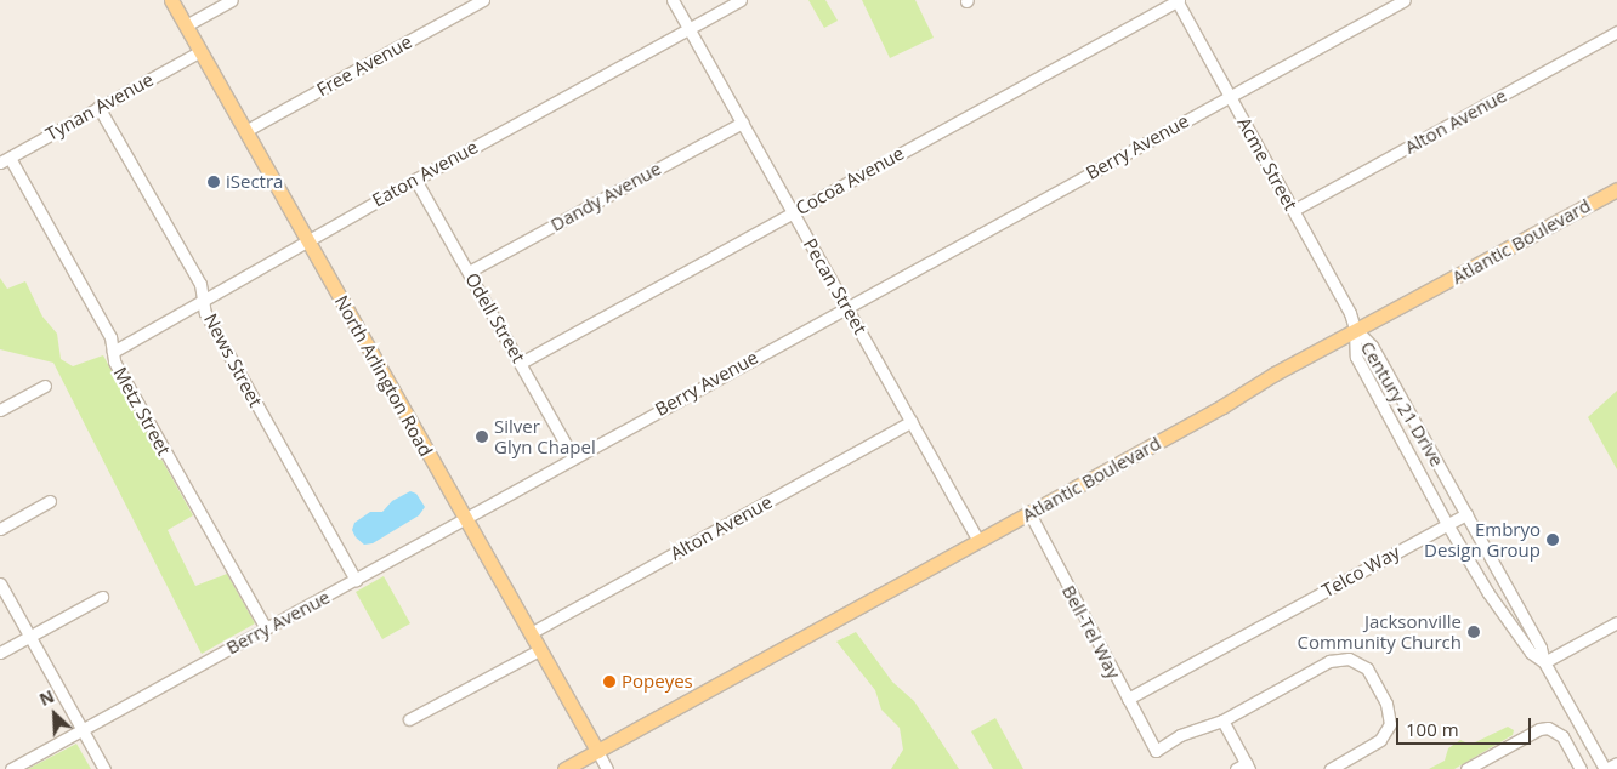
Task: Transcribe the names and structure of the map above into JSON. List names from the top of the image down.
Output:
{
  "streets": {
    "main road": ["Atlantic Boulevard", "North Arlington Road"],
    "street": [
      "Free Avenue",
      "Tynan Avenue",
      "Alton Avenue",
      "Berry Avenue",
      "Acme Street",
      "Eaton Avenue",
      "Cocoa Avenue",
      "Dandy Avenue",
      "Pecan Street",
      "Odell Street",
      "News Street",
      "Century 21 Drive",
      "Metz Street",
      "Telco Way",
      "Bell-Tel Way"
    ]
  },
  "crossings": [
    ["Free Avenue", "North Arlington Road"],
    ["Tynan Avenue", "News Street"],
    ["Tynan Avenue", "North Arlington Road"],
    ["Tynan Avenue", "Metz Street"],
    ["Alton Avenue", "Acme Street"],
    ["Alton Avenue", "Pecan Street"],
    ["Alton Avenue", "North Arlington Road"],
    ["Berry Avenue", "Acme Street"],
    ["Berry Avenue", "Pecan Street"],
    ["Berry Avenue", "Odell Street"],
    ["Berry Avenue", "News Street"],
    ["Berry Avenue", "North Arlington Road"],
    ["Berry Avenue", "Metz Street"],
    ["Acme Street", "Cocoa Avenue"],
    ["Acme Street", "Atlantic Boulevard"],
    ["Acme Street", "Century 21 Drive"],
    ["Eaton Avenue", "Pecan Street"],
    ["Eaton Avenue", "Odell Street"],
    ["Eaton Avenue", "News Street"],
    ["Eaton Avenue", "North Arlington Road"],
    ["Eaton Avenue", "Metz Street"],
    ["Cocoa Avenue", "Pecan Street"],
    ["Cocoa Avenue", "Odell Street"],
    ["Dandy Avenue", "Pecan Street"],
    ["Dandy Avenue", "Odell Street"],
    ["Atlantic Boulevard", "Pecan Street"],
    ["Atlantic Boulevard", "North Arlington Road"],
    ["Atlantic Boulevard", "Century 21 Drive"],
    ["Atlantic Boulevard", "Bell-Tel Way"],
    ["Century 21 Drive", "Telco Way"],
    ["Telco Way", "Bell-Tel Way"]
  ],
  "places": [
    "iSectra",
    "Silver Glyn Chapel",
    "Embryo Design Group",
    "Jacksonville Community Church",
    "Popeyes"
  ],
  "scale_bar": "100 m",
  "north": "top left"
}
